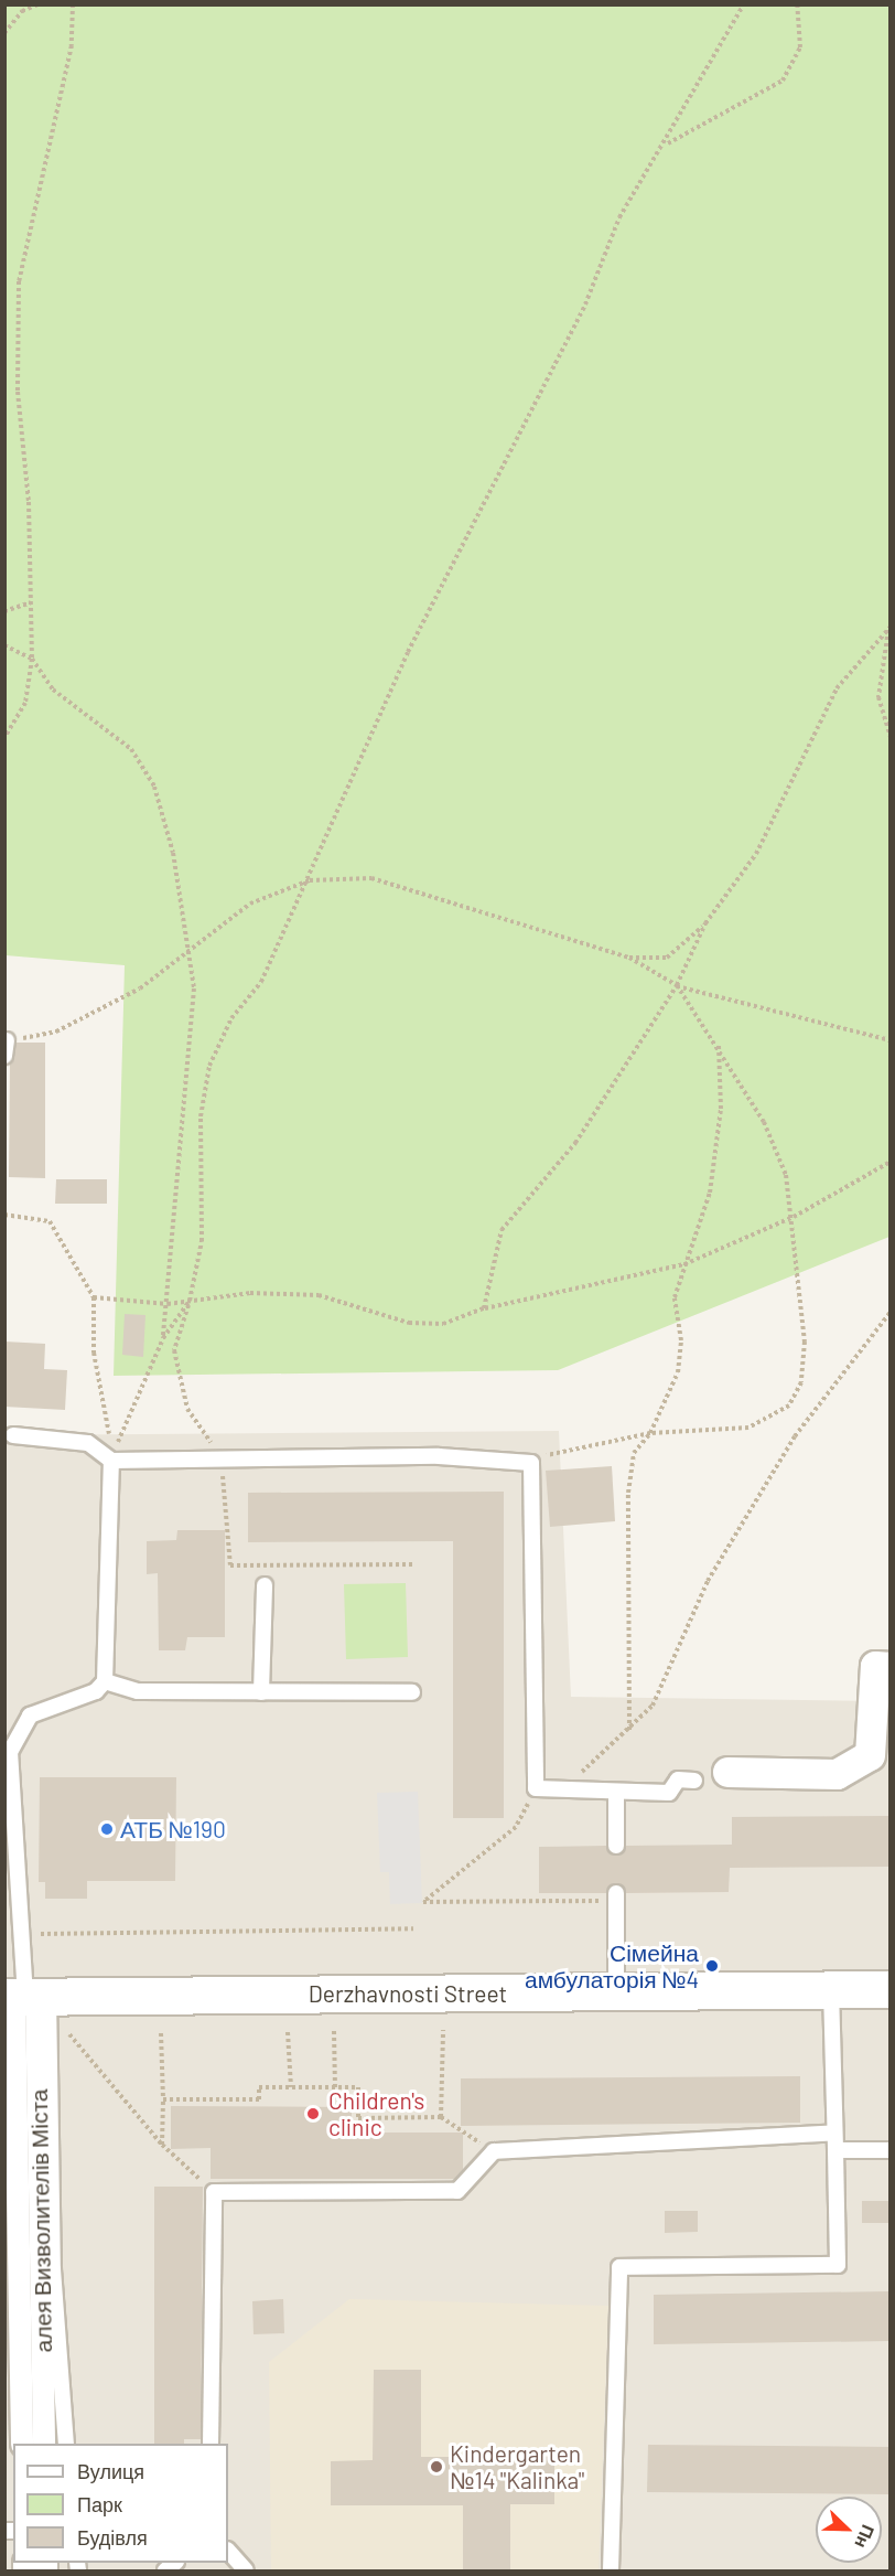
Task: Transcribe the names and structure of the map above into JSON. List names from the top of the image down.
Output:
{
  "streets": {
    "street": ["Derzhavnosti Street", "алея Визволителів Міста"]
  },
  "crossings": [
    ["Derzhavnosti Street", "алея Визволителів Міста"]
  ],
  "places": [
    "АТБ №190",
    "Сімейна амбулаторія №4",
    "Children's clinic",
    "Kindergarten №14 \"Kalinka\""
  ],
  "legend": ["Вулиця", "Парк", "Будівля"],
  "north": "bottom right"
}
